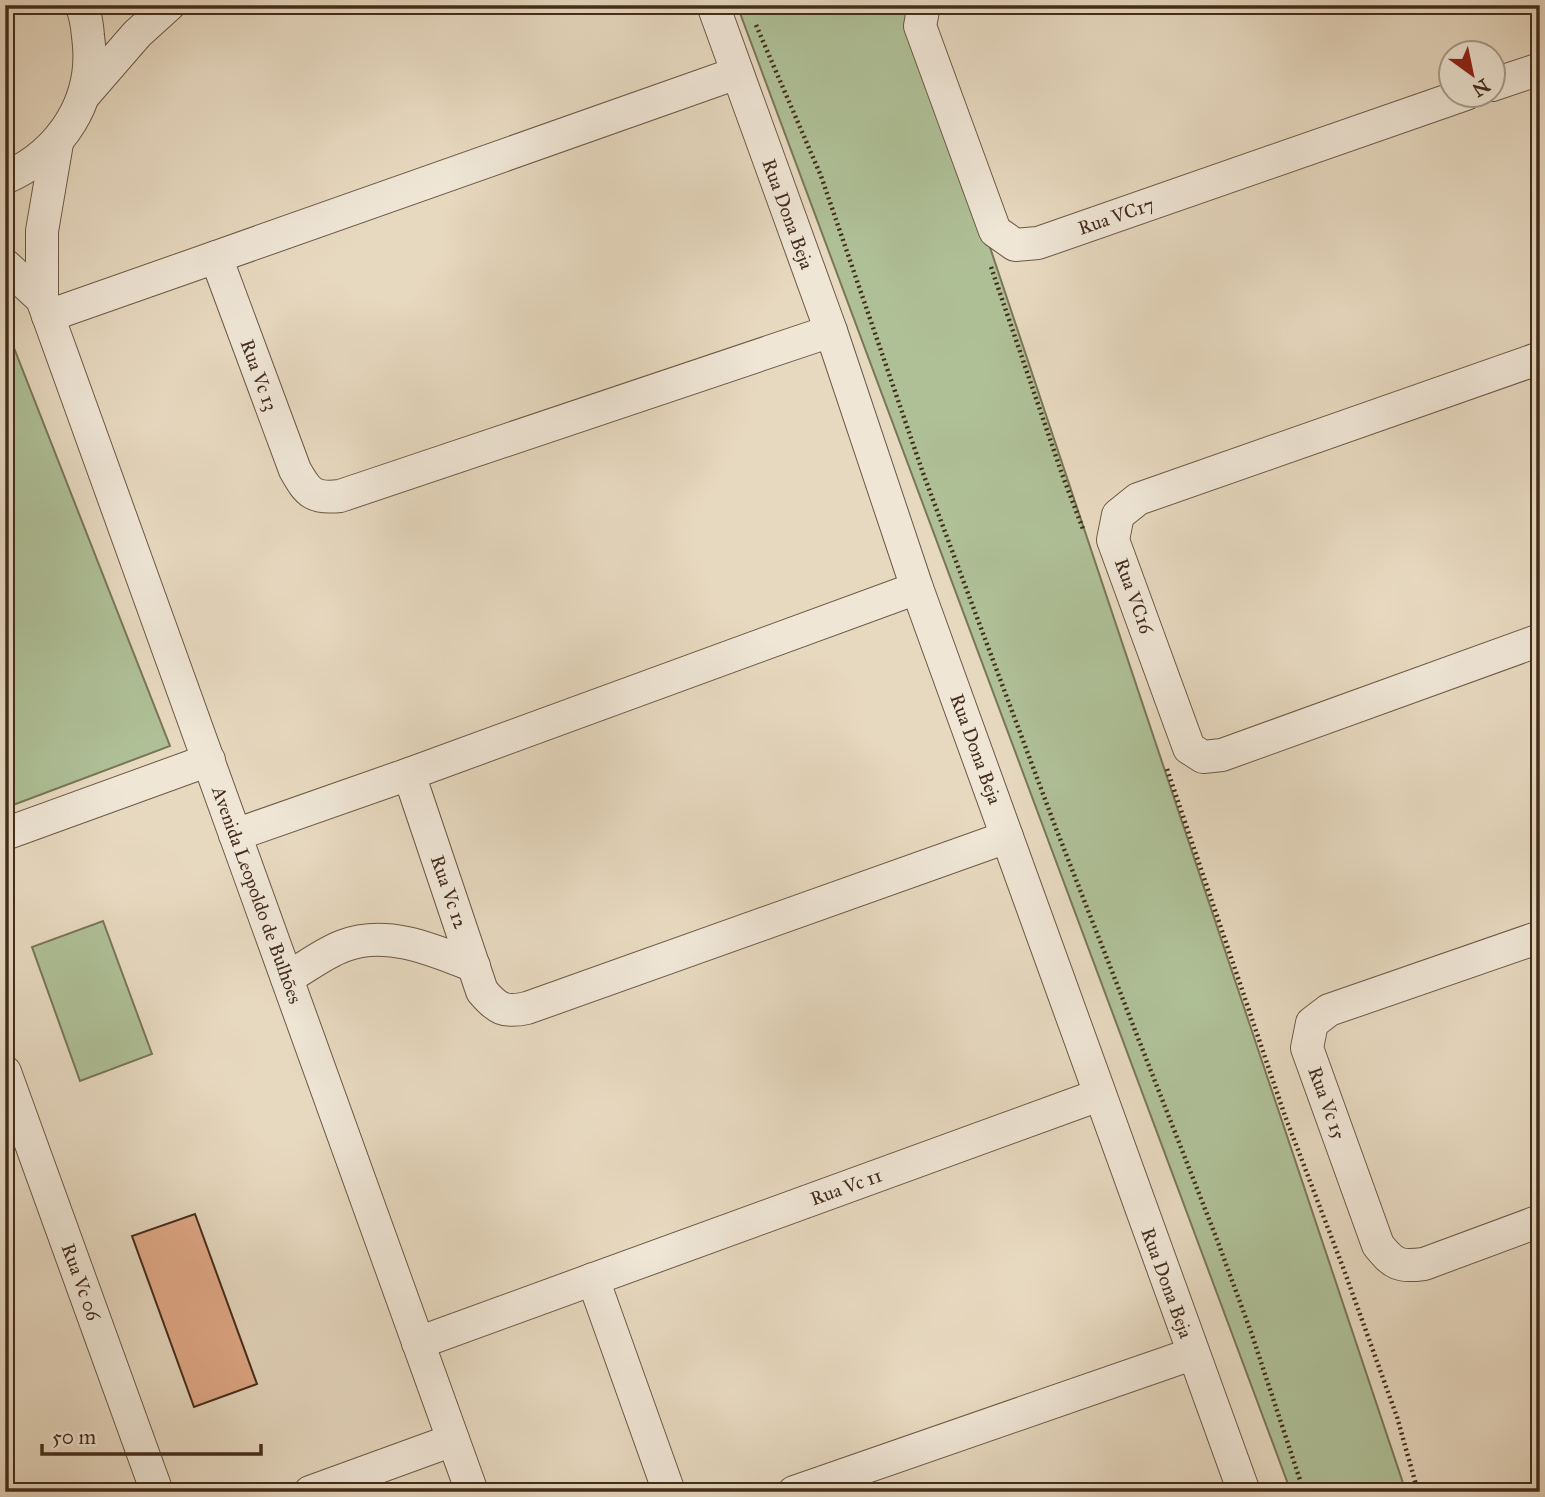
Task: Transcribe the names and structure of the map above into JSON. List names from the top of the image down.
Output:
{
  "streets": {
    "street": [
      "Rua Dona Beja",
      "Rua VC17",
      "Rua Vc 13",
      "Rua VC16",
      "Rua Vc 12",
      "Avenida Leopoldo de Bulhões",
      "Rua Vc 15",
      "Rua Vc 11",
      "Rua Vc 06"
    ]
  },
  "crossings": [
    ["Rua Dona Beja", "Rua Vc 13"],
    ["Rua Dona Beja", "Rua Vc 12"],
    ["Rua Dona Beja", "Rua Vc 11"],
    ["Avenida Leopoldo de Bulhões", "Rua Vc 11"]
  ],
  "scale_bar": "50 m",
  "north": "bottom right"
}
